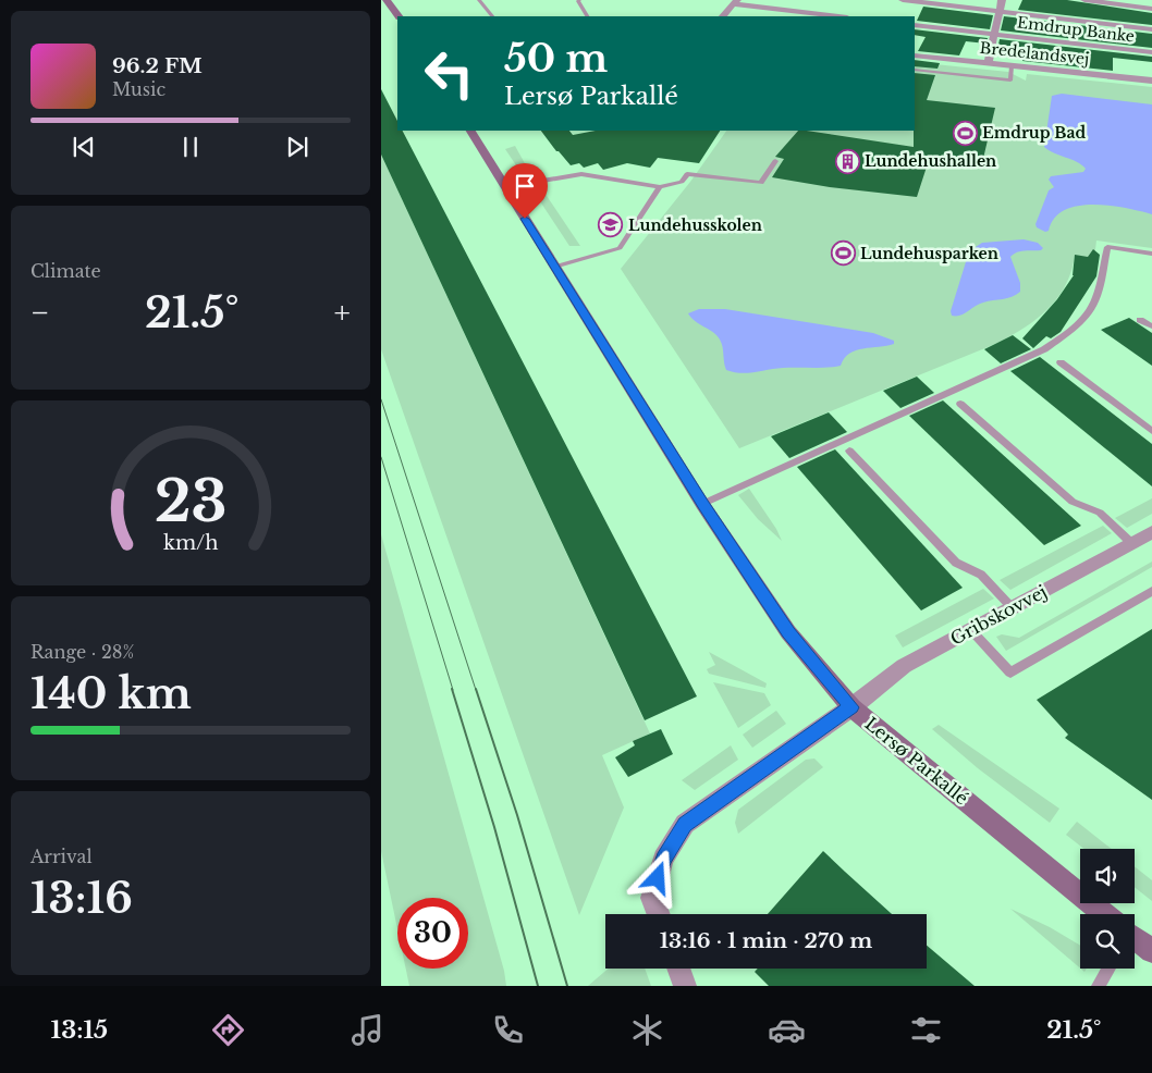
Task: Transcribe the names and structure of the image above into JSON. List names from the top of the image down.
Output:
{
  "streets": {
    "street": [
      "Emdrup Banke",
      "Bredelandsvej",
      "Gribskovvej",
      "Lersø Parkallé"
    ]
  },
  "crossings": [
    ["Emdrup Banke", "Bredelandsvej"],
    ["Gribskovvej", "Lersø Parkallé"]
  ],
  "places": {
    "sports": ["Emdrup Bad", "Lundehusparken"],
    "building": ["Lundehushallen"],
    "school or university": ["Lundehusskolen"]
  },
  "page": {
    "turn": ["50 m", "Lersø Parkallé"],
    "song": ["96.2 FM", "Music"],
    "tile": [
      "Climate",
      ["Range · 28%", "140 km"],
      ["Arrival", "13:16"]
    ],
    "heat": ["−", "21.5°", "+"],
    "limit": "30",
    "trip": "13:16 · 1 min · 270 m",
    "tabs": ["13:15", "21.5°"],
    "gauge": ["23", "km/h"]
  }
}
